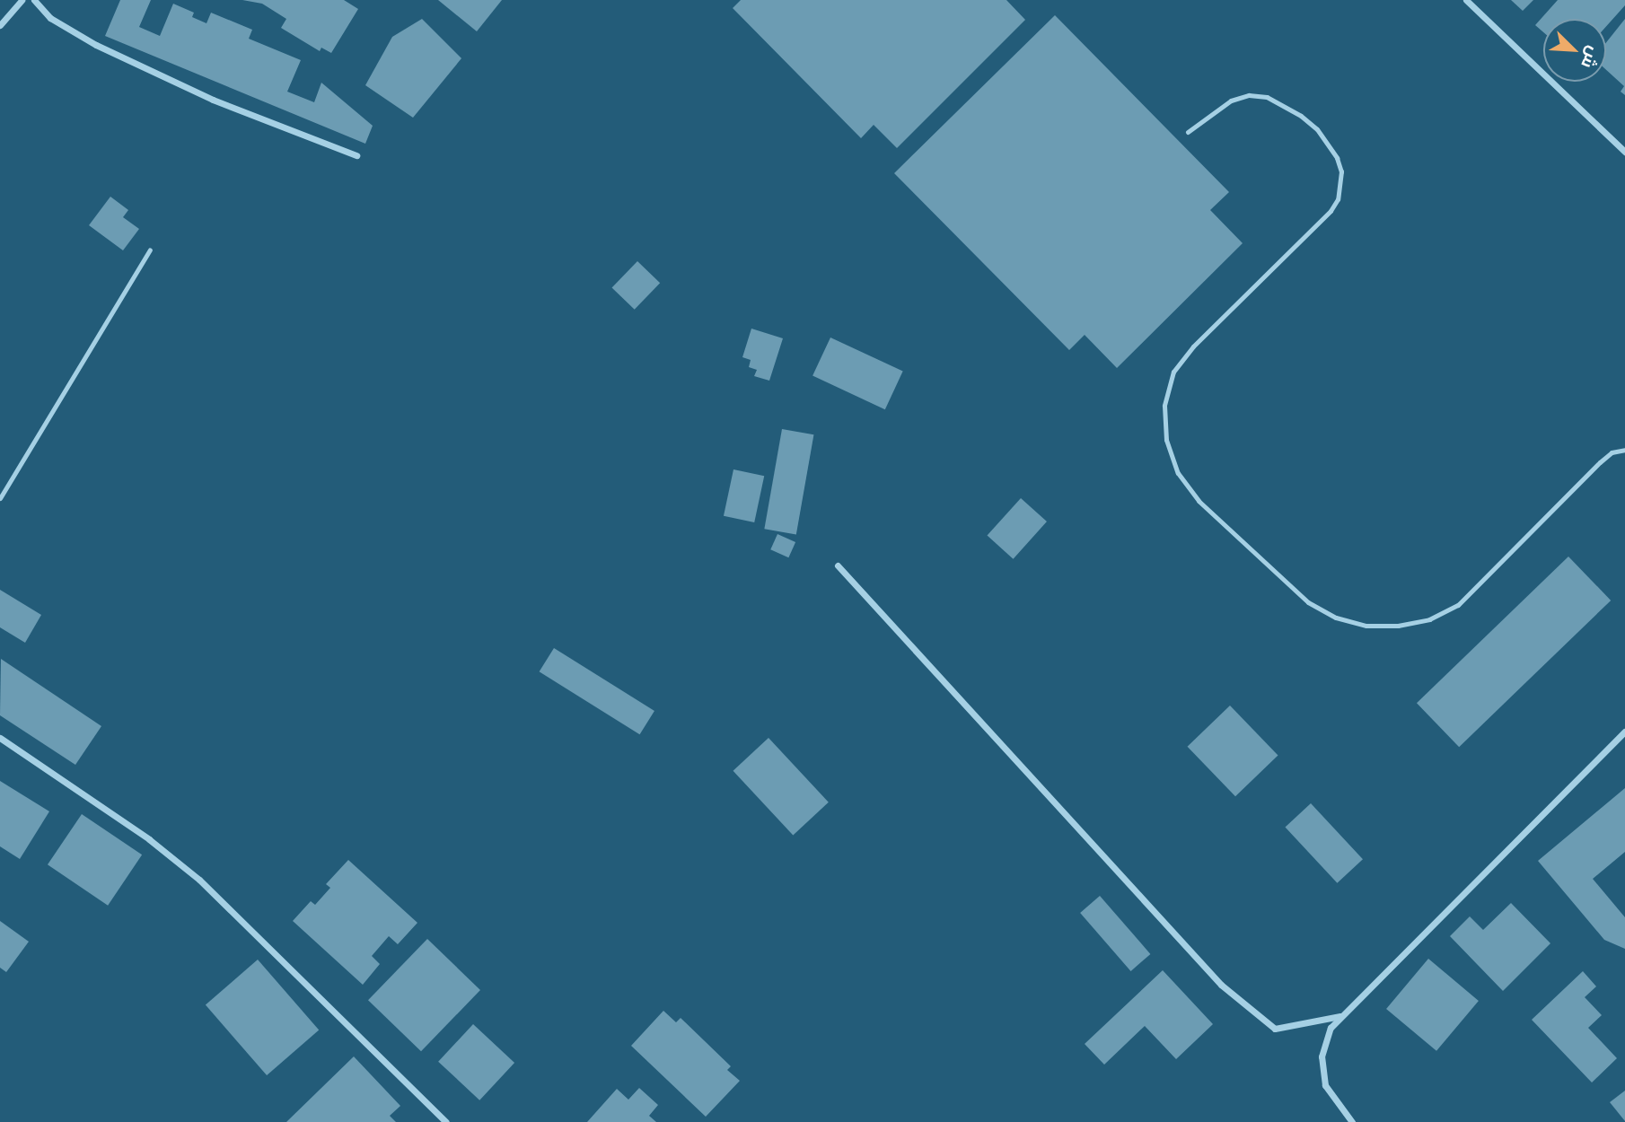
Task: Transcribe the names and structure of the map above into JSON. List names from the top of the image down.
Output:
{
  "north": "bottom right"
}
